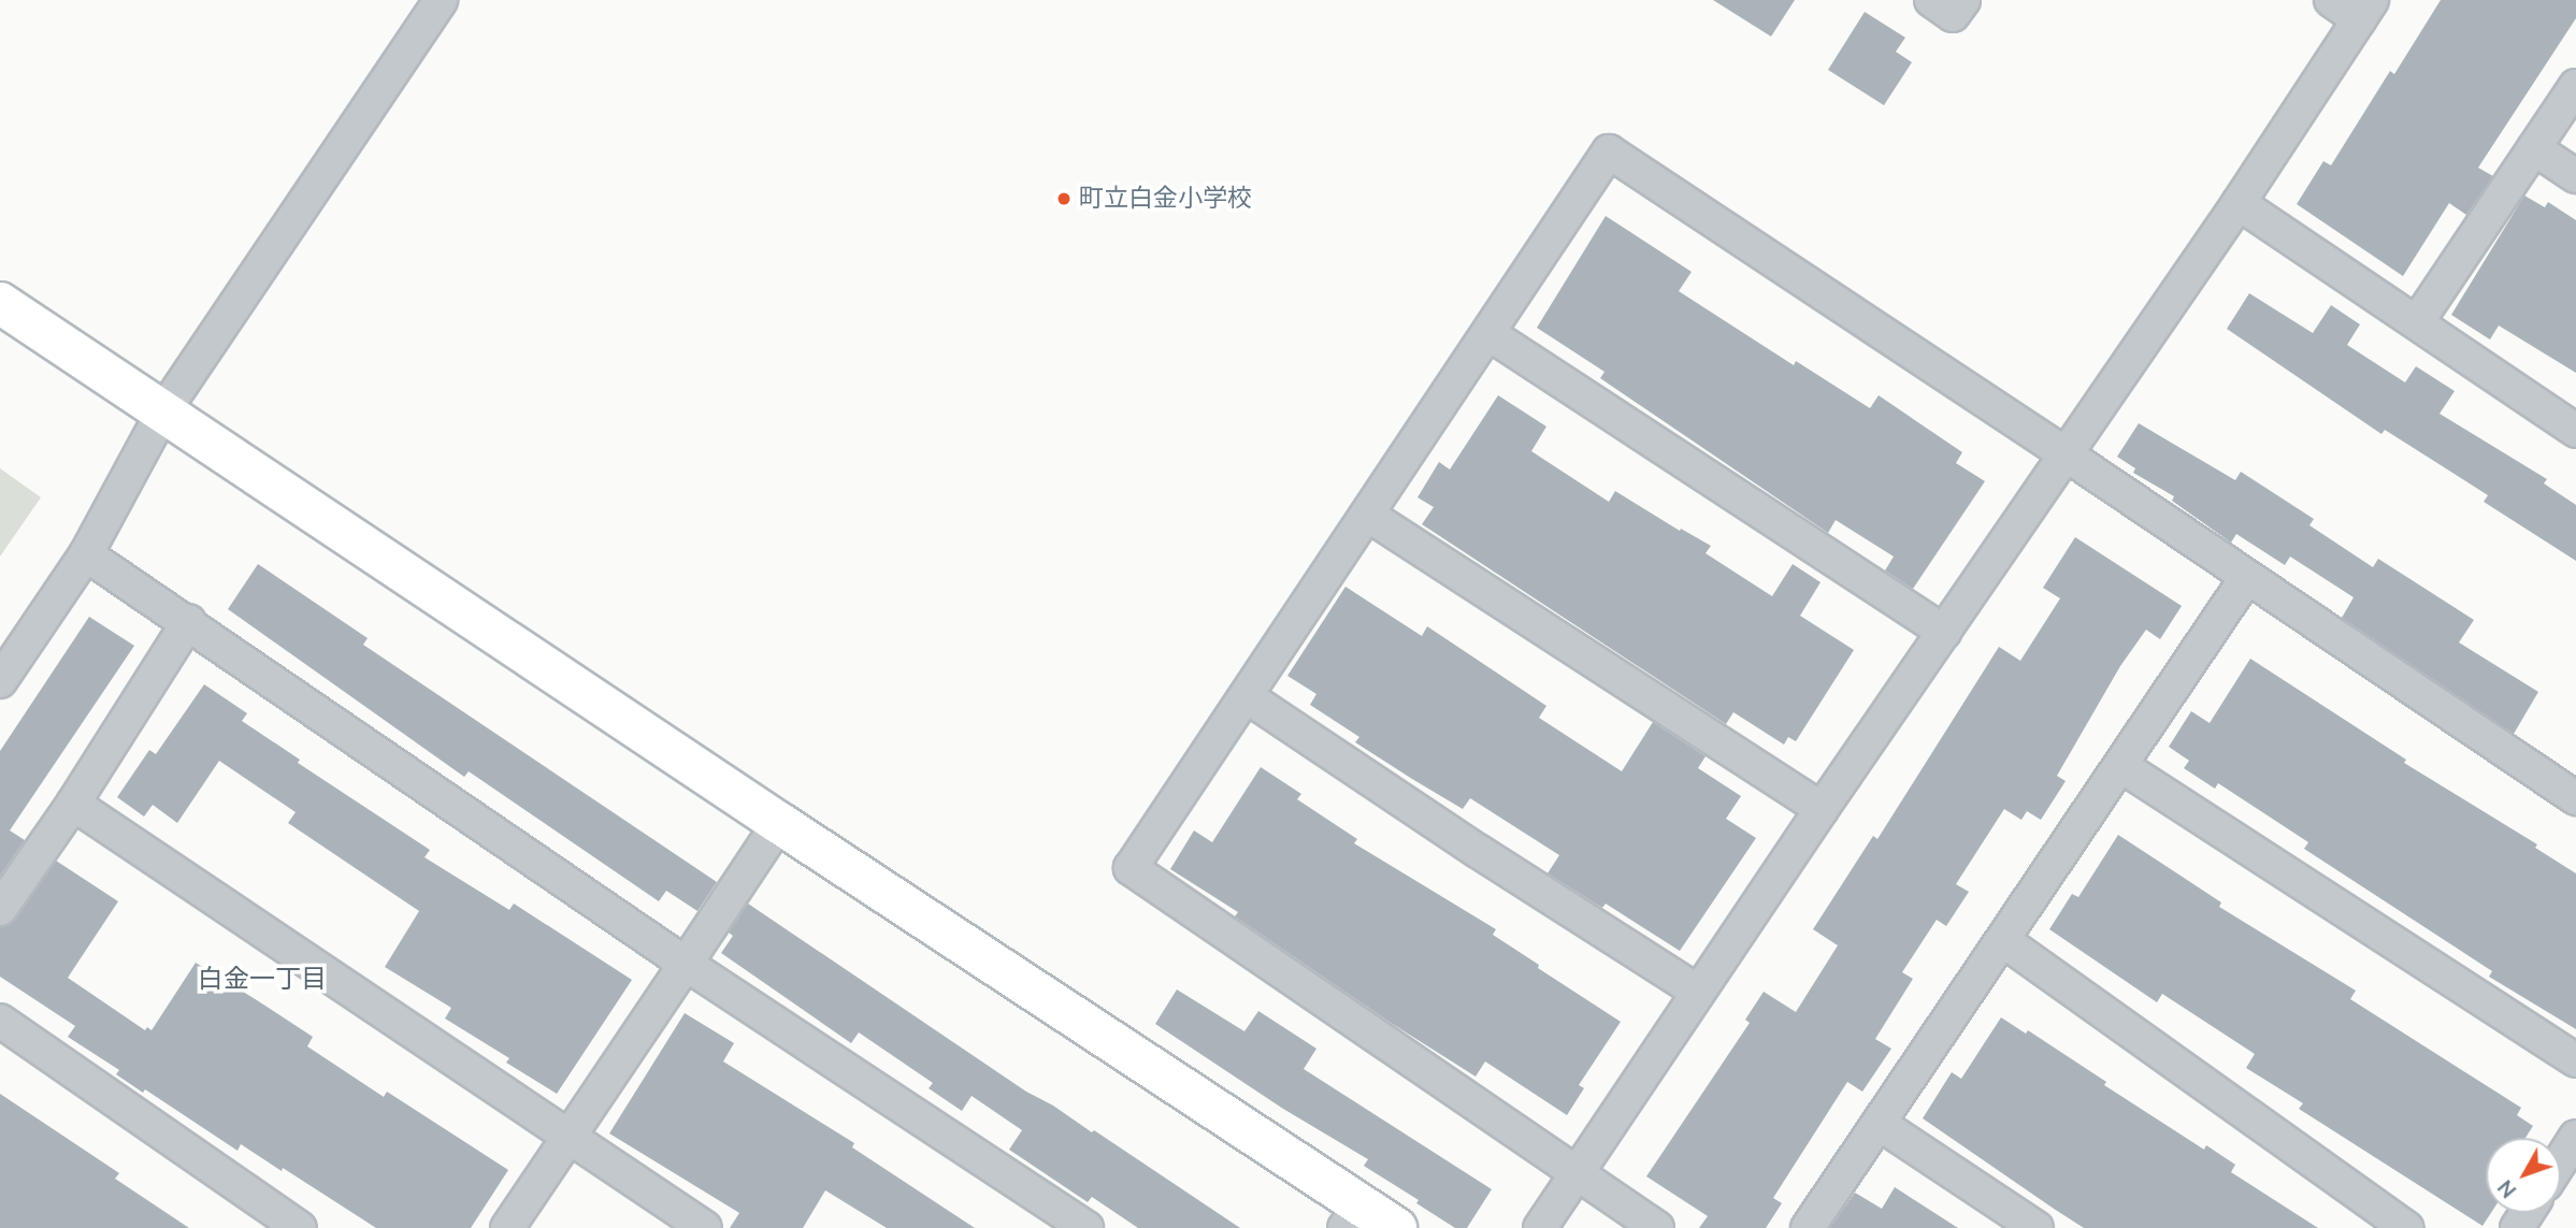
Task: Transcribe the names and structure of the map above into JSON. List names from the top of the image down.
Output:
{
  "districts": ["白金一丁目"],
  "places": ["町立白金小学校"],
  "north": "bottom left"
}
